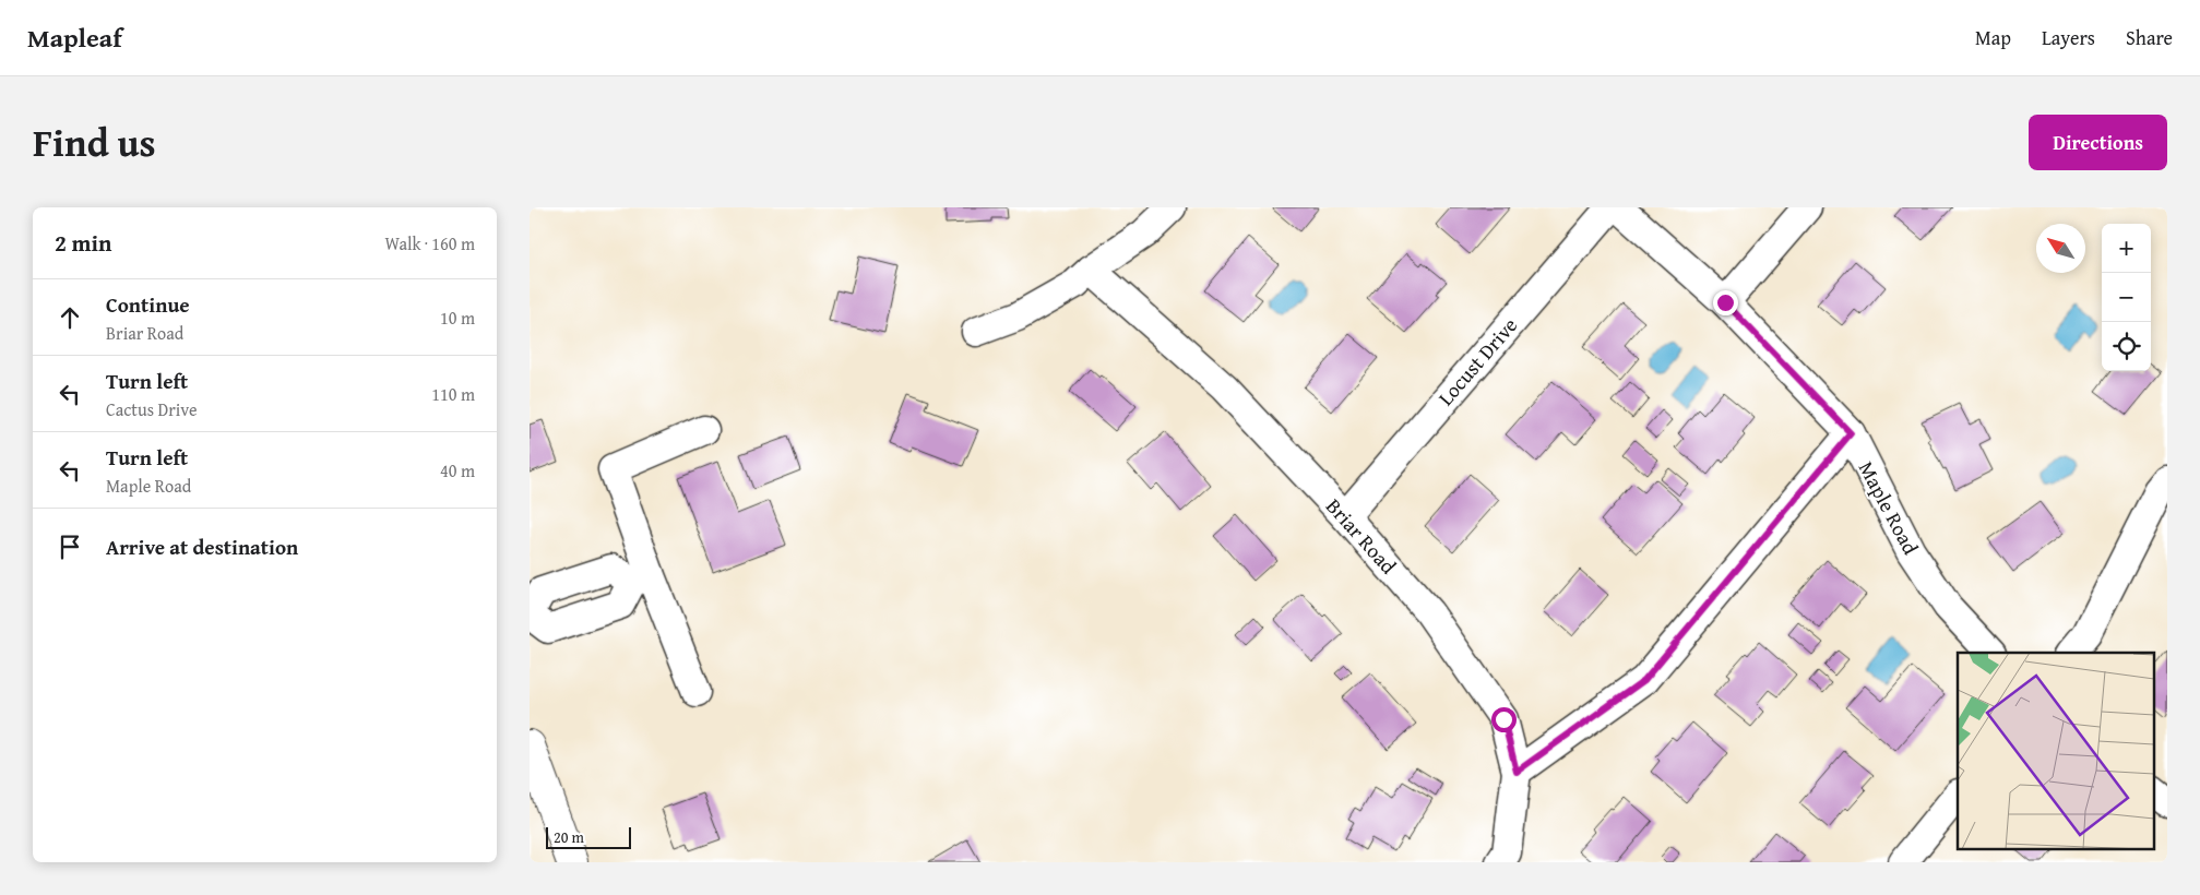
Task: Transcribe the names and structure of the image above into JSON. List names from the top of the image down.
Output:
{
  "streets": {
    "street": ["Locust Drive", "Maple Road", "Briar Road"]
  },
  "crossings": [
    ["Locust Drive", "Briar Road"]
  ],
  "scale_bar": "20 m",
  "north": "top left",
  "page": {
    "header": "Mapleaf",
    "nav": ["Map", "Layers", "Share"],
    "title": "Find us",
    "buttons": "Directions",
    "heading": ["2 min", "Walk · 160 m"],
    "map_buttons": ["+", "−"],
    "list": [
      ["Continue", "Briar Road", "10 m"],
      ["Turn left", "Cactus Drive", "110 m"],
      ["Turn left", "Maple Road", "40 m"],
      "Arrive at destination"
    ],
    "scale": "20 m"
  }
}
